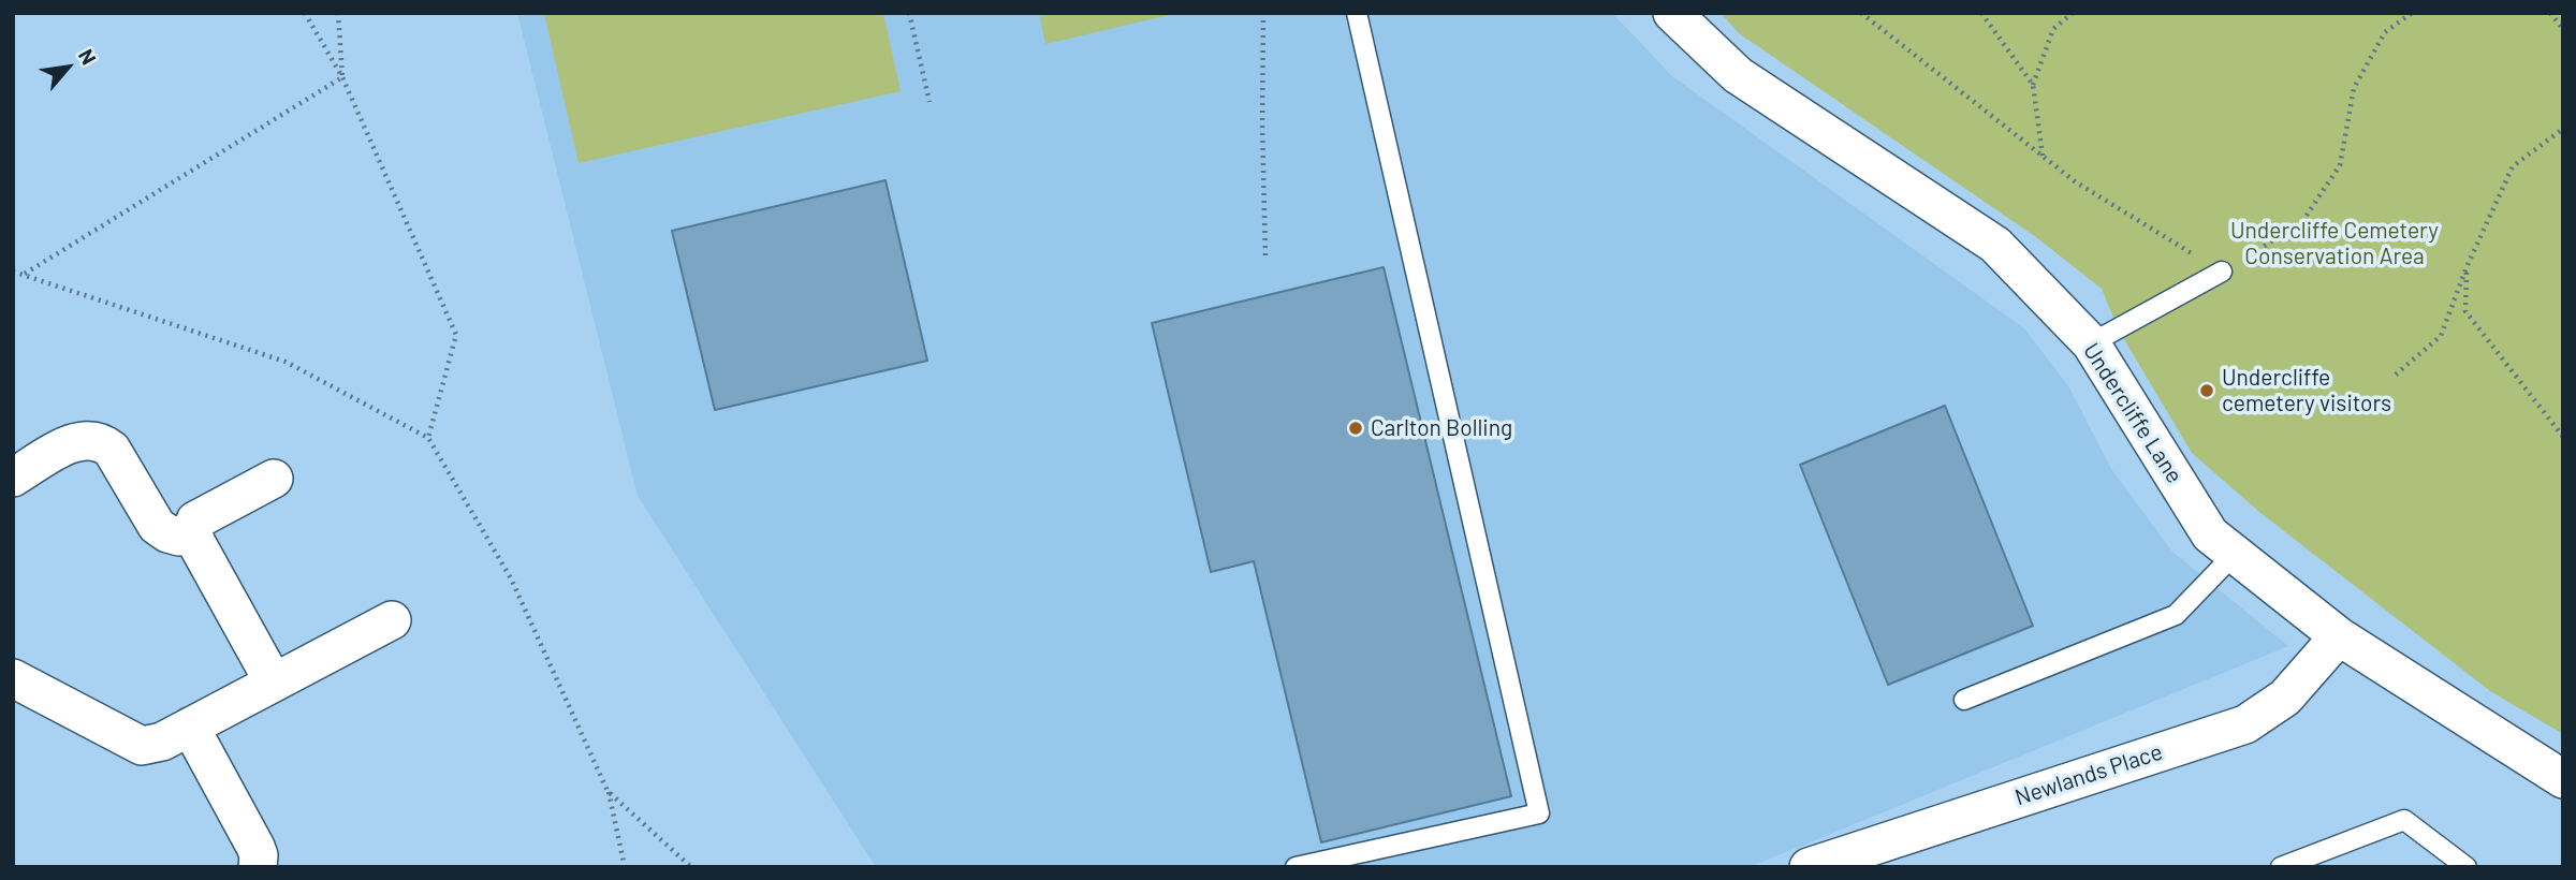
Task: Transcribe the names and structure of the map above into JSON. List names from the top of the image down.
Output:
{
  "streets": {
    "street": ["Undercliffe Lane", "Newlands Place"]
  },
  "crossings": [
    ["Undercliffe Lane", "Newlands Place"]
  ],
  "parks": ["Undercliffe Cemetery Conservation Area"],
  "places": ["Undercliffe cemetery visitors", "Carlton Bolling"],
  "north": "top right"
}
